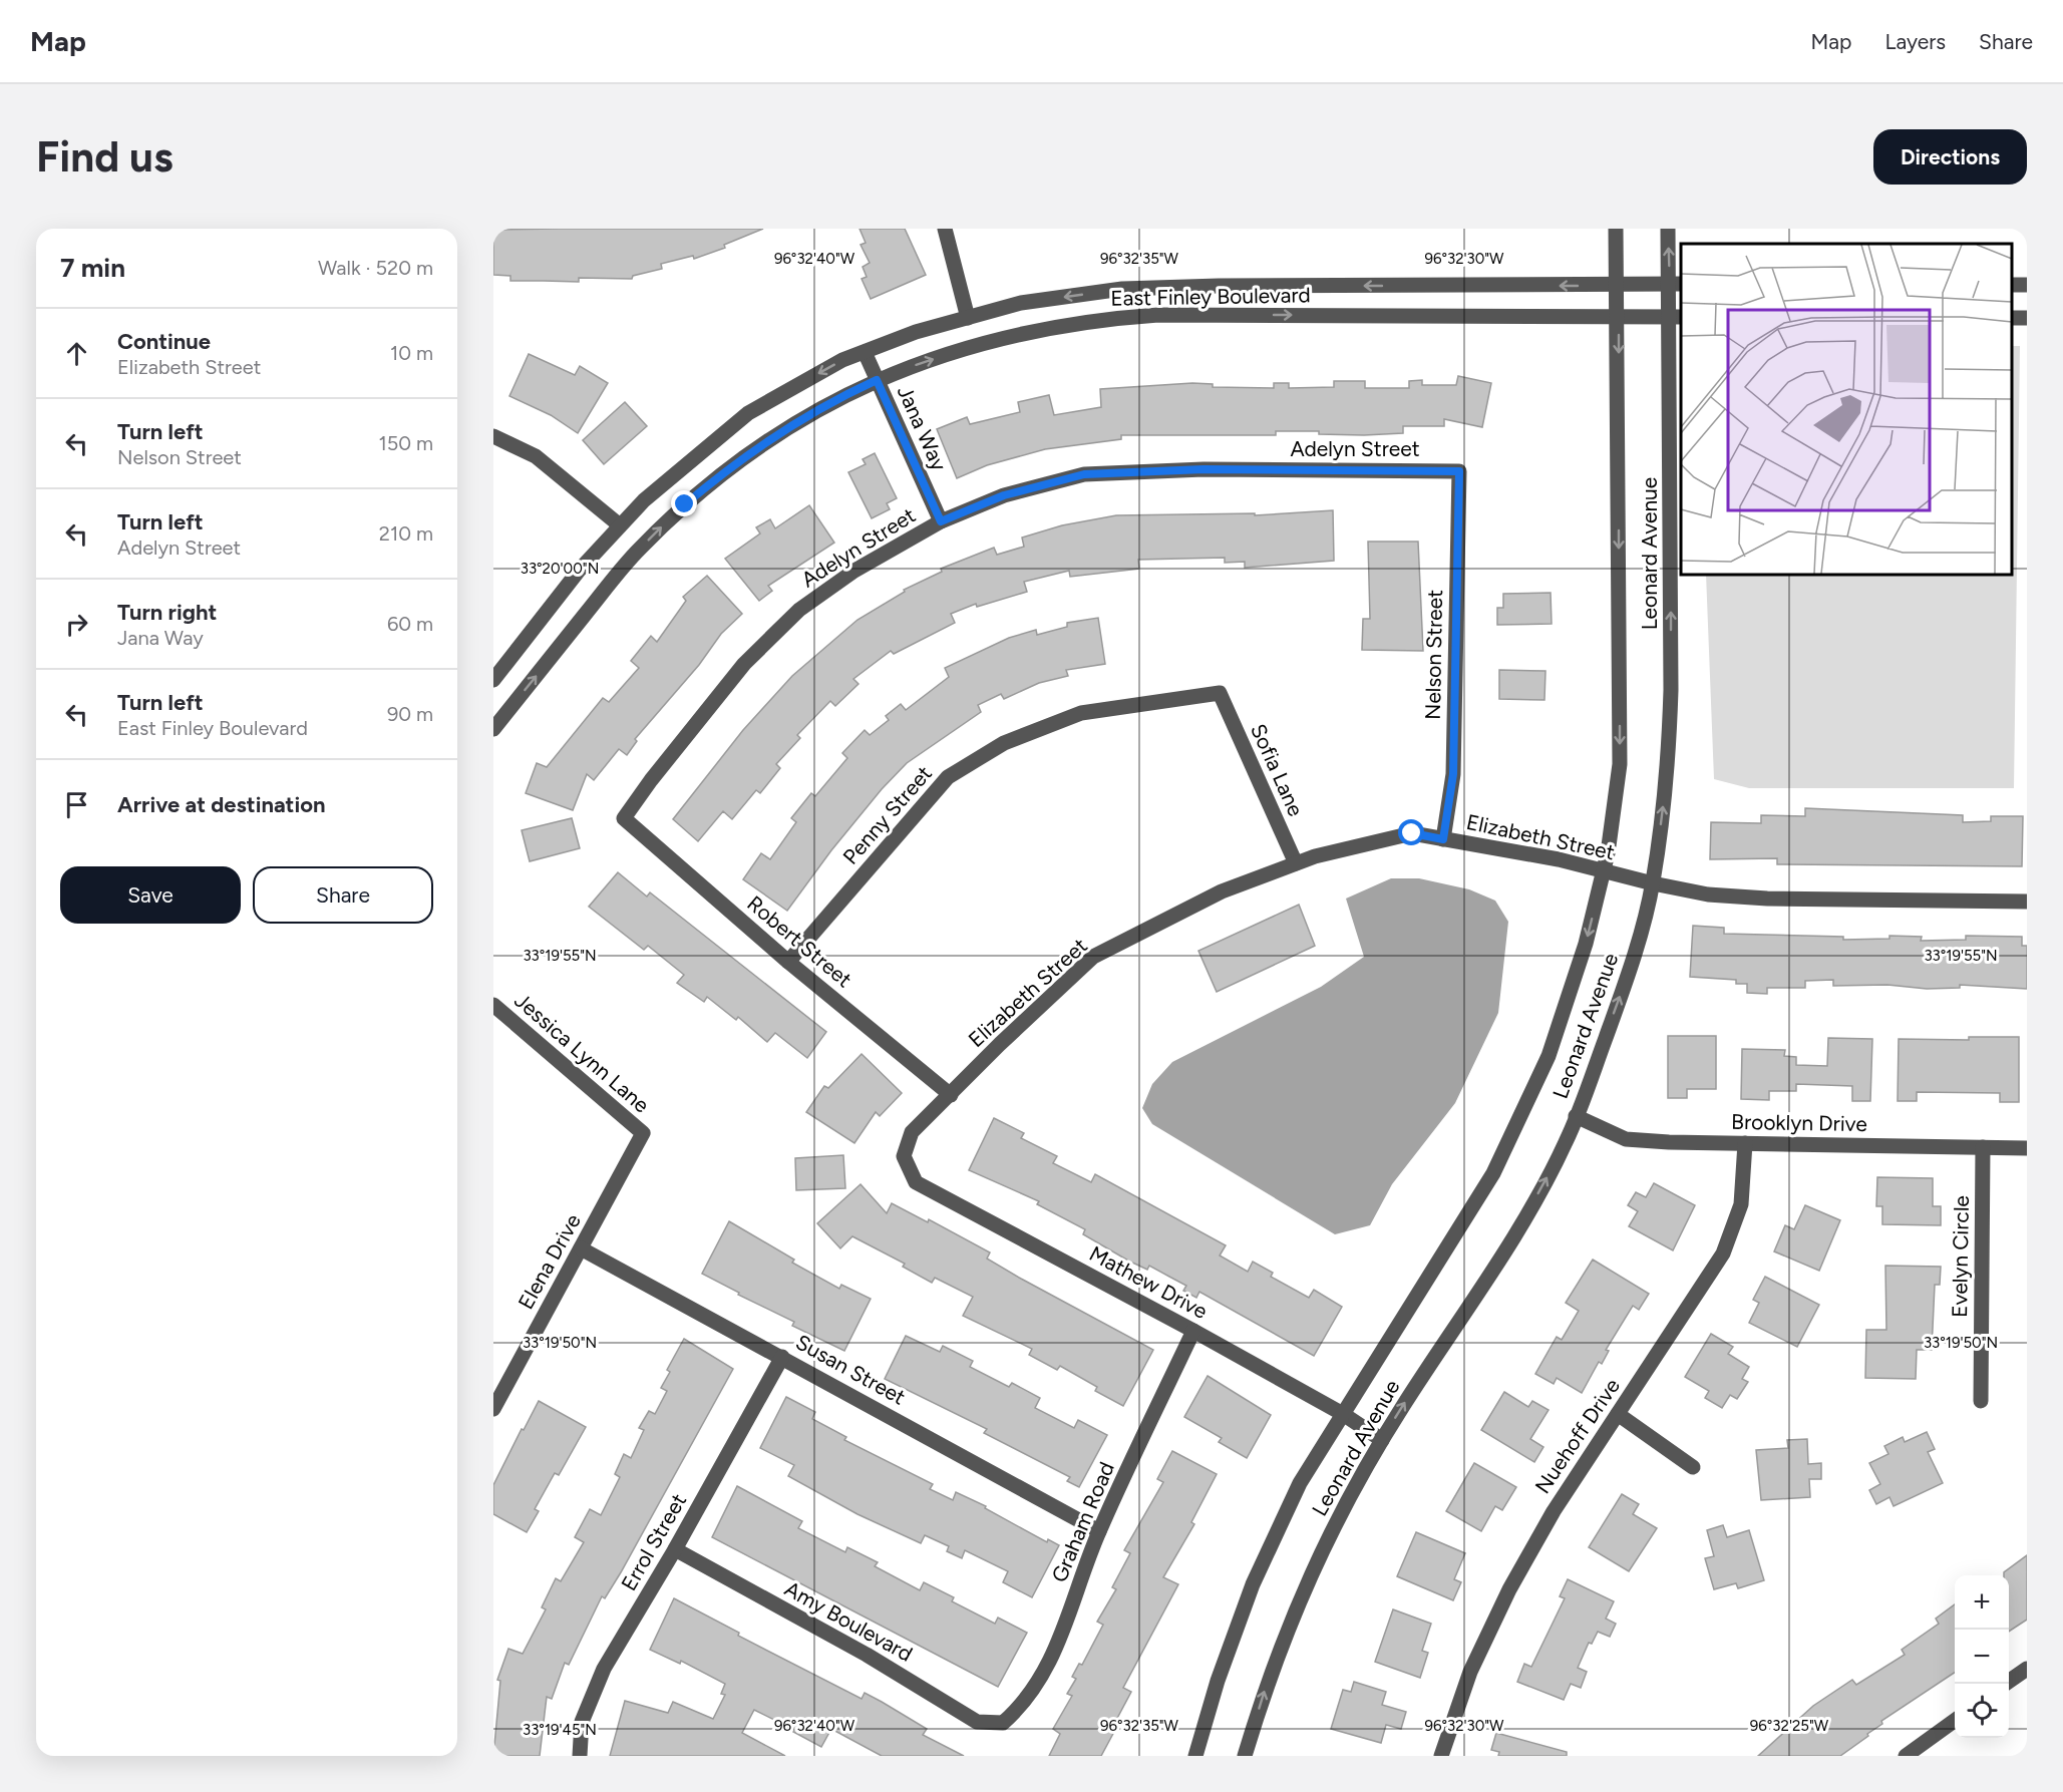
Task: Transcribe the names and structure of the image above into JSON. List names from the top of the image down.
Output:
{
  "streets": {
    "street": [
      "East Finley Boulevard",
      "Jana Way",
      "Adelyn Street",
      "Leonard Avenue",
      "Nelson Street",
      "Sofia Lane",
      "Penny Street",
      "Elizabeth Street",
      "Robert Street",
      "Jessica Lynn Lane",
      "Brooklyn Drive",
      "Evelyn Circle",
      "Elena Drive",
      "Mathew Drive",
      "Susan Street",
      "Nuehoff Drive",
      "Graham Road",
      "Errol Street",
      "Amy Boulevard"
    ]
  },
  "crossings": [
    ["East Finley Boulevard", "Jana Way"],
    ["East Finley Boulevard", "Leonard Avenue"],
    ["Jana Way", "Adelyn Street"],
    ["Adelyn Street", "Nelson Street"],
    ["Adelyn Street", "Robert Street"],
    ["Leonard Avenue", "Elizabeth Street"],
    ["Leonard Avenue", "Brooklyn Drive"],
    ["Leonard Avenue", "Mathew Drive"],
    ["Nelson Street", "Elizabeth Street"],
    ["Sofia Lane", "Penny Street"],
    ["Sofia Lane", "Elizabeth Street"],
    ["Penny Street", "Robert Street"],
    ["Elizabeth Street", "Robert Street"],
    ["Elizabeth Street", "Mathew Drive"],
    ["Jessica Lynn Lane", "Elena Drive"],
    ["Brooklyn Drive", "Evelyn Circle"],
    ["Brooklyn Drive", "Nuehoff Drive"],
    ["Elena Drive", "Susan Street"],
    ["Mathew Drive", "Graham Road"],
    ["Susan Street", "Graham Road"],
    ["Susan Street", "Errol Street"],
    ["Graham Road", "Amy Boulevard"],
    ["Errol Street", "Amy Boulevard"]
  ],
  "page": {
    "header": "Map",
    "nav": ["Map", "Layers", "Share"],
    "buttons": [
      "Directions",
      ["Save", "Share"]
    ],
    "title": "Find us",
    "heading": ["7 min", "Walk · 520 m"],
    "list": [
      ["Continue", "Elizabeth Street", "10 m"],
      ["Turn left", "Nelson Street", "150 m"],
      ["Turn left", "Adelyn Street", "210 m"],
      ["Turn right", "Jana Way", "60 m"],
      ["Turn left", "East Finley Boulevard", "90 m"],
      "Arrive at destination"
    ],
    "map_buttons": ["+", "−"]
  },
  "coordinates": [
    "96°32'40\"W",
    "96°32'35\"W",
    "96°32'30\"W",
    "33°20'00\"N",
    "33°19'55\"N",
    "33°19'50\"N",
    "96°32'25\"W",
    "33°19'45\"N"
  ]
}
